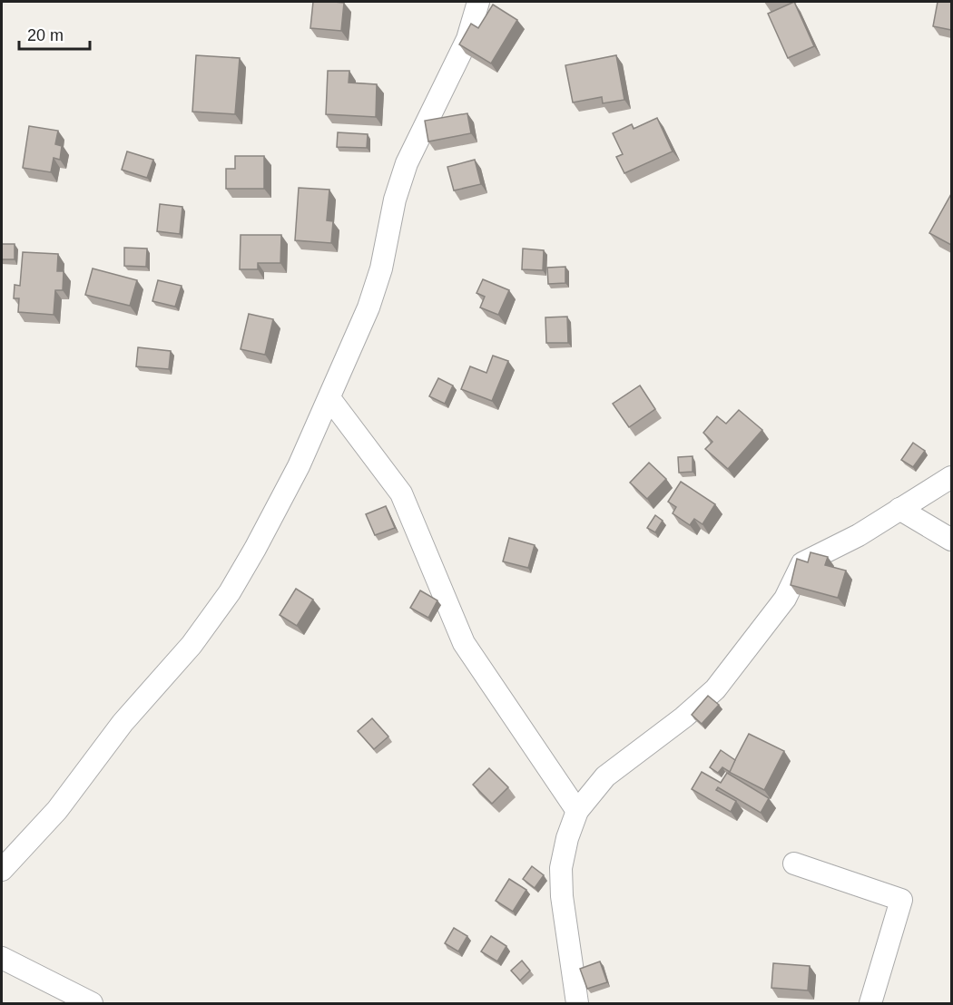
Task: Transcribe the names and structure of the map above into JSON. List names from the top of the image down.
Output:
{
  "scale_bar": "20 m"
}
